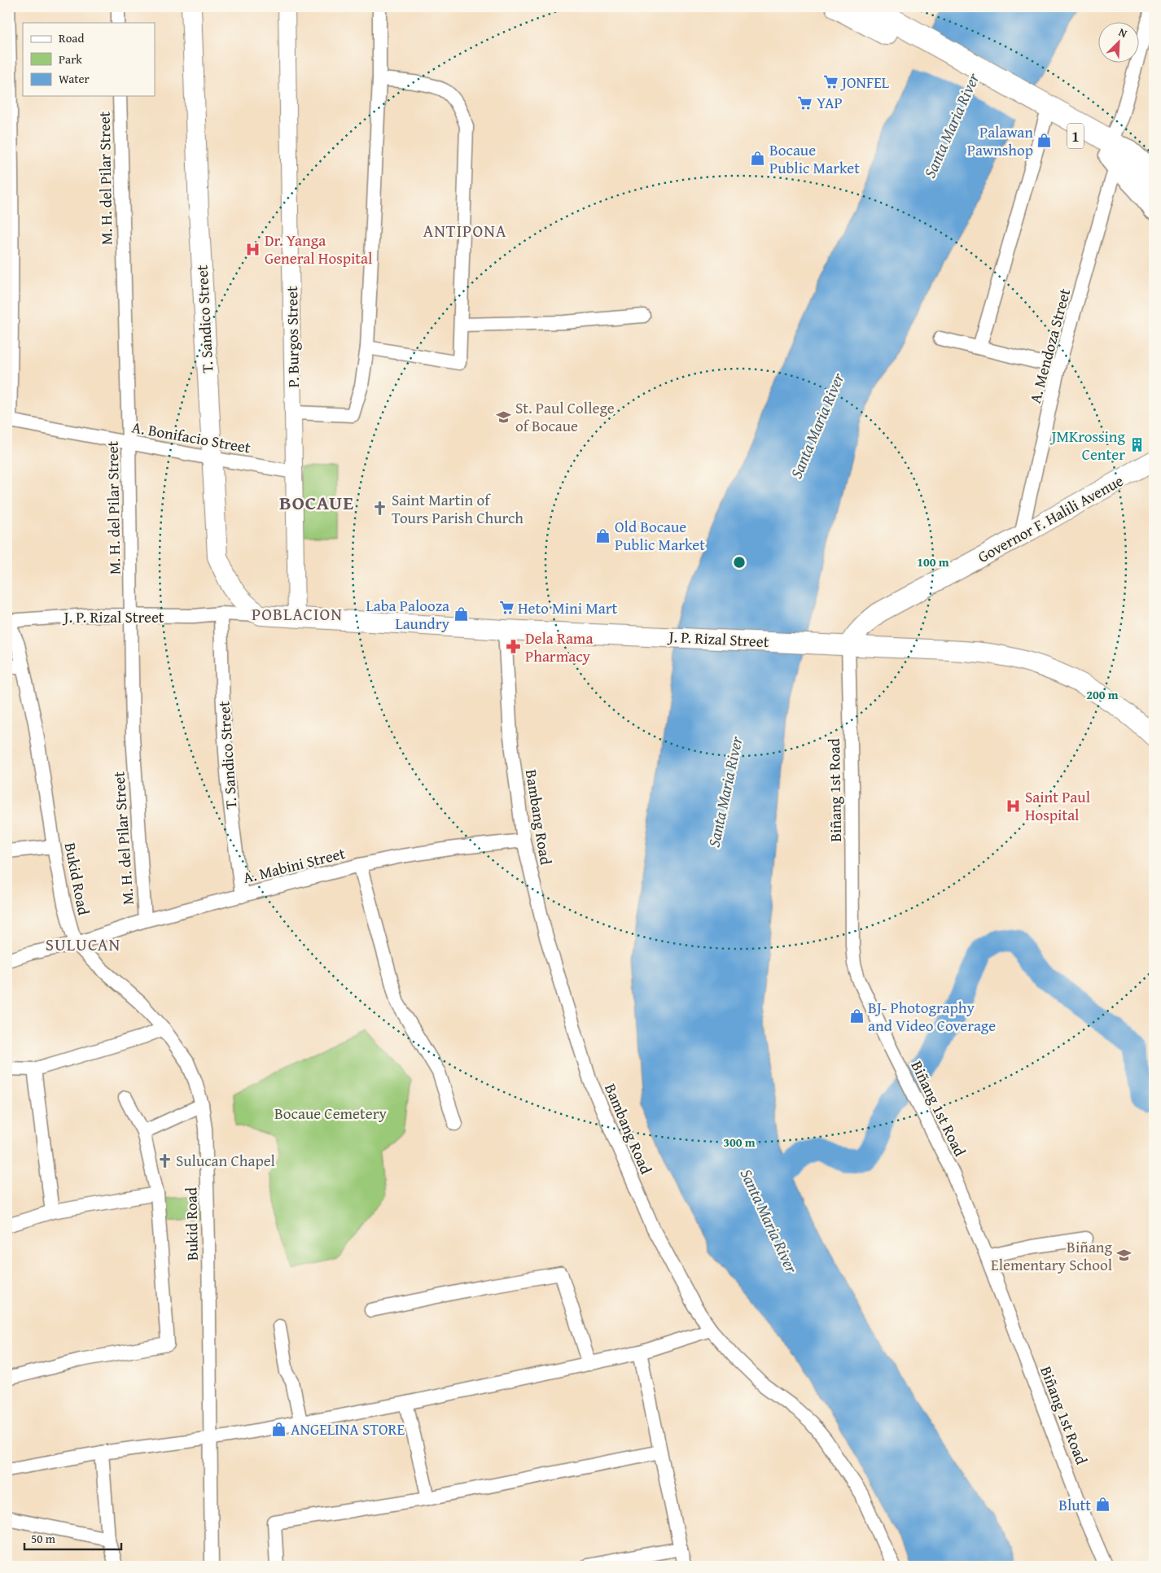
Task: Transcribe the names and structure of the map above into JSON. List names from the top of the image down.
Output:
{
  "streets": {
    "highway": ["1"],
    "main road": ["T. Sandico Street", "Governor F. Halili Avenue", "J. P. Rizal Street"],
    "street": [
      "M. H. del Pilar Street",
      "P. Burgos Street",
      "A. Mendoza Street",
      "A. Bonifacio Street",
      "Biñang 1st Road",
      "Bambang Road",
      "A. Mabini Street",
      "Bukid Road"
    ]
  },
  "crossings": [
    ["1", "A. Mendoza Street"],
    ["M. H. del Pilar Street", "A. Bonifacio Street"],
    ["M. H. del Pilar Street", "J. P. Rizal Street"],
    ["M. H. del Pilar Street", "A. Mabini Street"],
    ["T. Sandico Street", "A. Bonifacio Street"],
    ["T. Sandico Street", "J. P. Rizal Street"],
    ["T. Sandico Street", "A. Mabini Street"],
    ["P. Burgos Street", "A. Bonifacio Street"],
    ["P. Burgos Street", "J. P. Rizal Street"],
    ["A. Mendoza Street", "Governor F. Halili Avenue"],
    ["Governor F. Halili Avenue", "J. P. Rizal Street"],
    ["Governor F. Halili Avenue", "Biñang 1st Road"],
    ["J. P. Rizal Street", "Biñang 1st Road"],
    ["J. P. Rizal Street", "Bambang Road"],
    ["J. P. Rizal Street", "Bukid Road"],
    ["Bambang Road", "A. Mabini Street"],
    ["A. Mabini Street", "Bukid Road"]
  ],
  "districts": [
    "ANTIPONA",
    "BOCAUE",
    "POBLACION",
    "SULUCAN"
  ],
  "water": ["Santa Maria River"],
  "parks": ["Bocaue Cemetery"],
  "places": {
    "supermarket": ["JONFEL", "YAP", "Heto Mini Mart"],
    "shop": [
      "Palawan Pawnshop",
      "Bocaue Public Market",
      "Old Bocaue Public Market",
      "Laba Palooza Laundry",
      "BJ- Photography and Video Coverage",
      "ANGELINA STORE",
      "Blutt"
    ],
    "hospital": ["Dr. Yanga General Hospital", "Saint Paul Hospital"],
    "school or university": ["St. Paul College of Bocaue", "Biñang Elementary School"],
    "building": ["JMKrossing Center"],
    "church": ["Saint Martin of Tours Parish Church", "Sulucan Chapel"],
    "pharmacy": ["Dela Rama Pharmacy"]
  },
  "legend": ["Road", "Park", "Water"],
  "scale_bar": "50 m",
  "north": "top right",
  "rings": ["100 m", "200 m", "300 m"]
}
